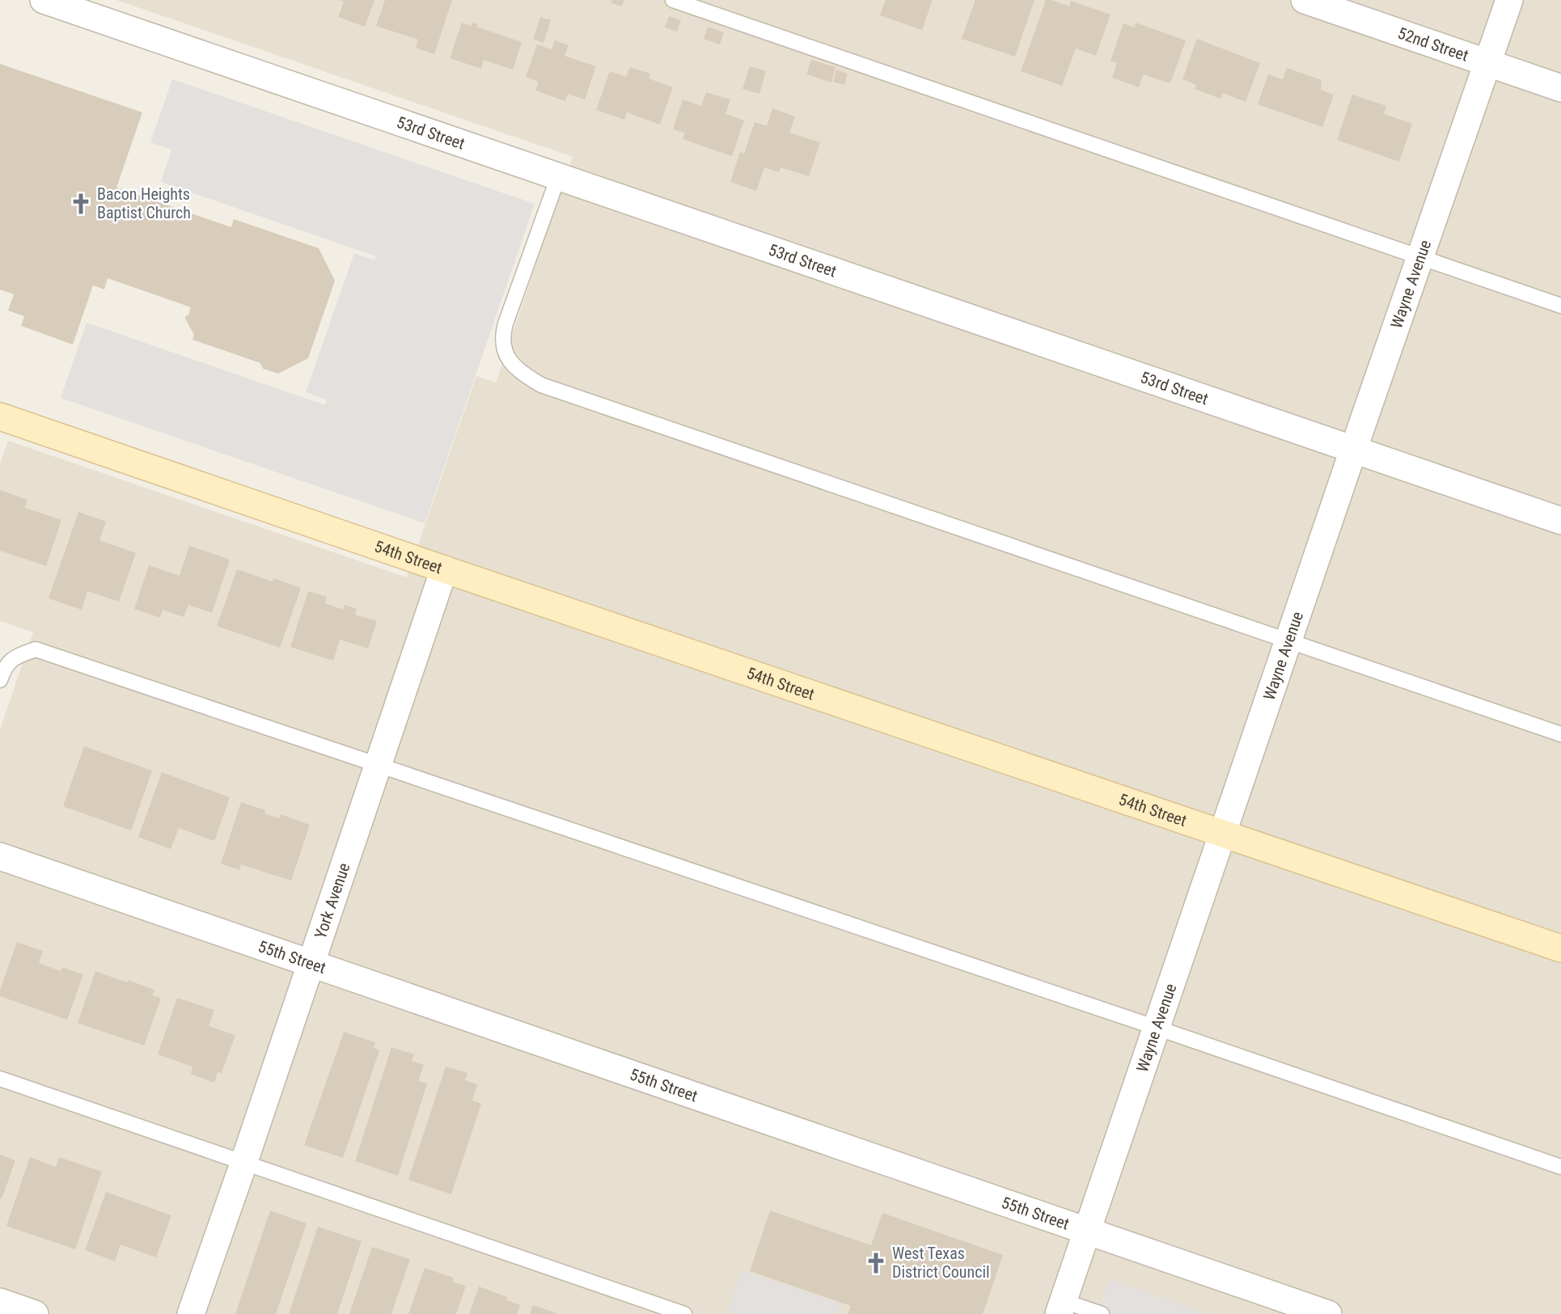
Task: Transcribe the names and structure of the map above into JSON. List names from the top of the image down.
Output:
{
  "streets": {
    "street": [
      "52nd Street",
      "53rd Street",
      "Wayne Avenue",
      "54th Street",
      "York Avenue",
      "55th Street"
    ]
  },
  "crossings": [
    ["52nd Street", "Wayne Avenue"],
    ["53rd Street", "Wayne Avenue"],
    ["Wayne Avenue", "54th Street"],
    ["Wayne Avenue", "55th Street"],
    ["54th Street", "York Avenue"],
    ["York Avenue", "55th Street"]
  ],
  "places": {
    "church": ["Bacon Heights Baptist Church", "West Texas District Council"]
  }
}
